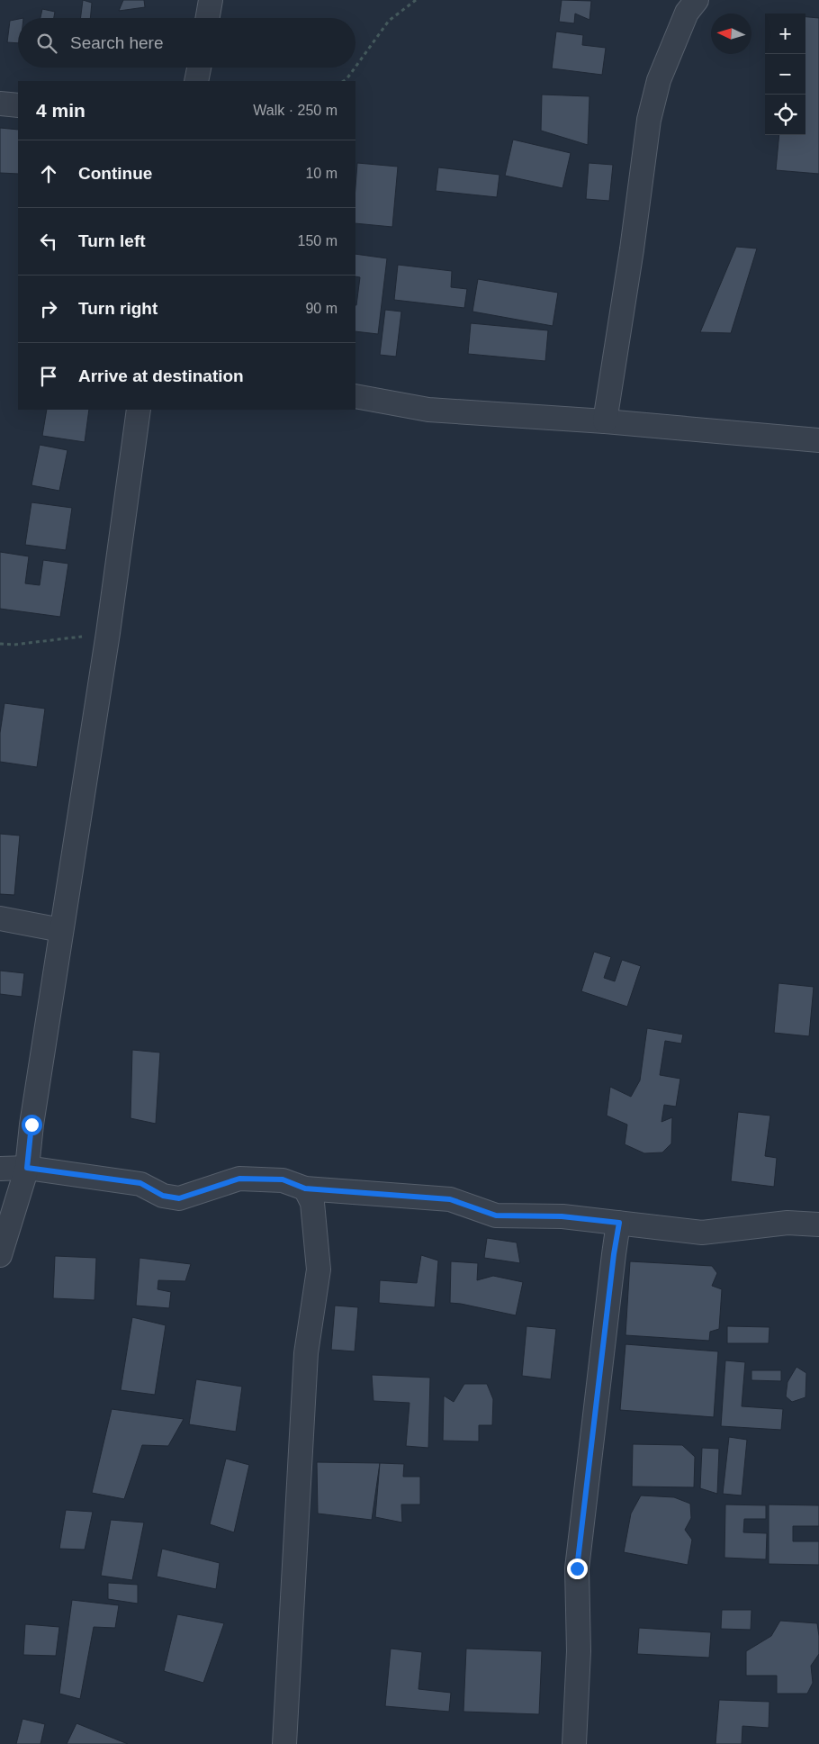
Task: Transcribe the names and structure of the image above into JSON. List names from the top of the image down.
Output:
{
  "north": "left",
  "page": {
    "map_buttons": ["+", "−"],
    "search": "Search here",
    "heading": ["4 min", "Walk · 250 m"],
    "list": [
      ["Continue", "10 m"],
      ["Turn left", "150 m"],
      ["Turn right", "90 m"],
      "Arrive at destination"
    ]
  }
}
